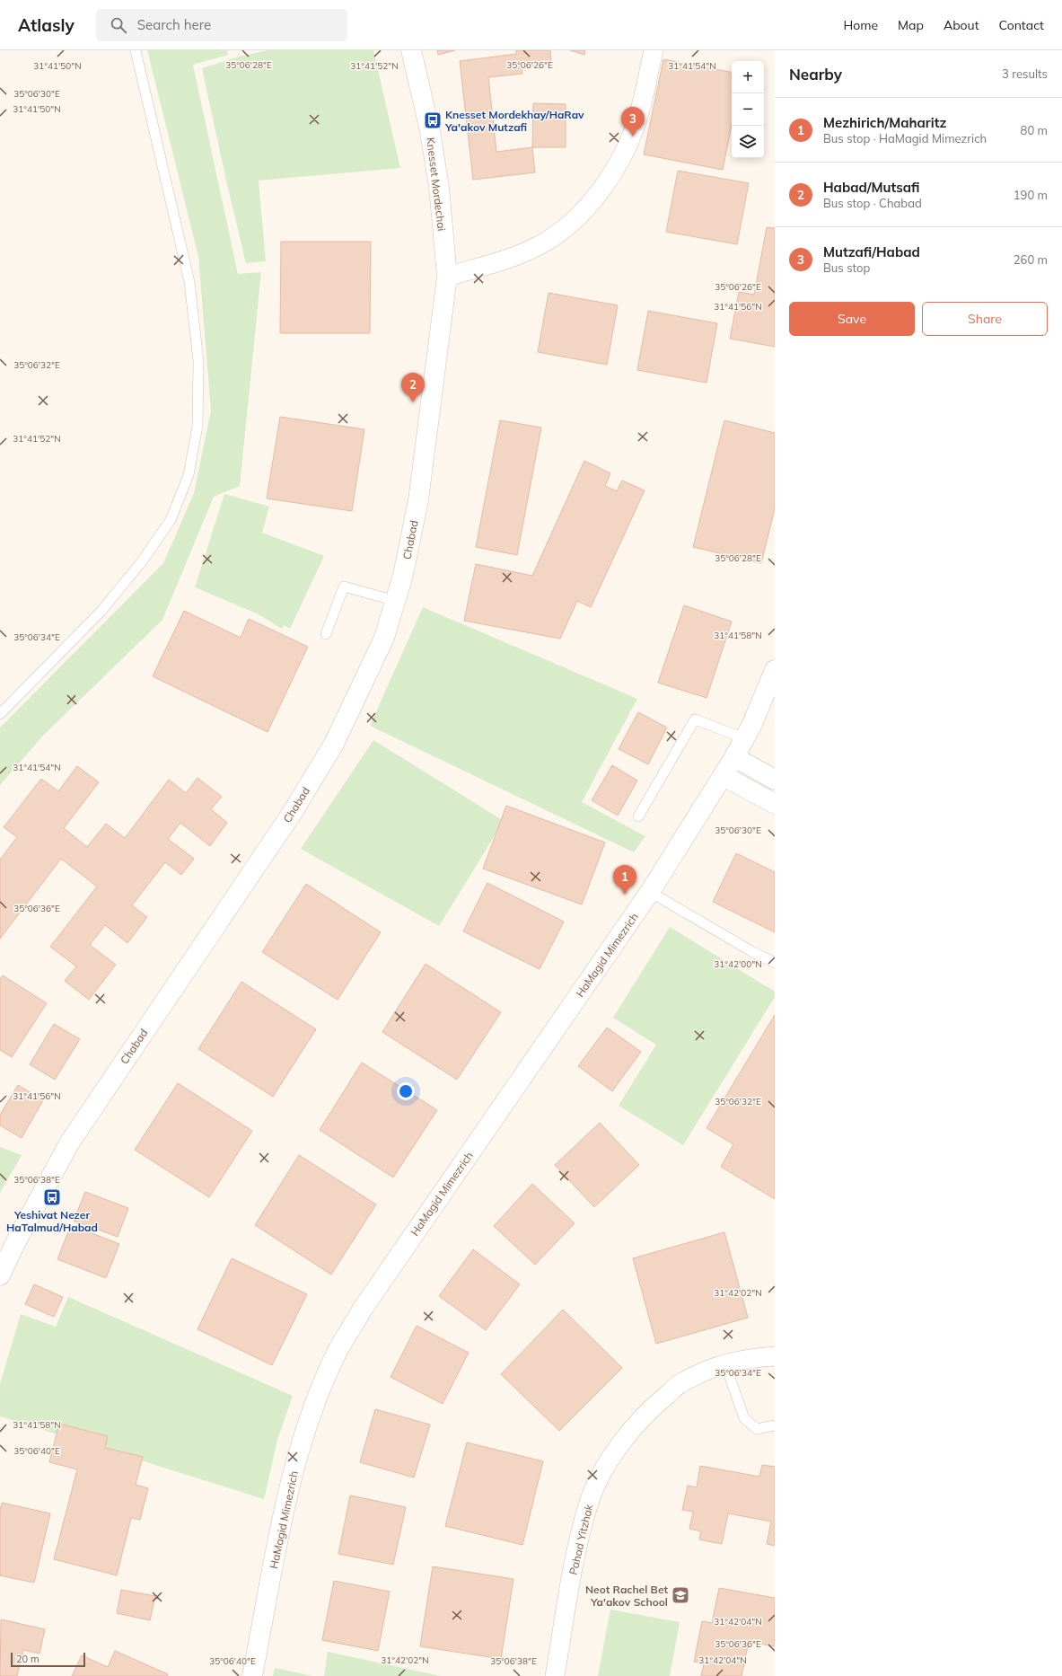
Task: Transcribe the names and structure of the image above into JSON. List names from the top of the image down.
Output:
{
  "streets": {
    "street": [
      "Knesset Mordechai",
      "Chabad",
      "HaMagid Mimezrich",
      "Pahad Yitzhak"
    ]
  },
  "crossings": [
    ["Knesset Mordechai", "Chabad"]
  ],
  "places": {
    "bus stop": ["Knesset Mordekhay/HaRav Ya'akov Mutzafi", "Yeshivat Nezer HaTalmud/Habad"],
    "school or university": ["Neot Rachel Bet Ya'akov School"]
  },
  "scale_bar": "20 m",
  "page": {
    "header": "Atlasly",
    "search": "Search here",
    "nav": [
      "Home",
      "Map",
      "About",
      "Contact"
    ],
    "heading": ["Nearby", "3 results"],
    "map_buttons": ["+", "−"],
    "list": [
      {
        "mark": "1",
        "name": "Mezhirich/Maharitz",
        "note": "Bus stop · HaMagid Mimezrich",
        "value": "80 m"
      },
      {
        "mark": "2",
        "name": "Habad/Mutsafi",
        "note": "Bus stop · Chabad",
        "value": "190 m"
      },
      {
        "mark": "3",
        "name": "Mutzafi/Habad",
        "note": "Bus stop",
        "value": "260 m"
      }
    ],
    "pins": ["3", "2", "1"],
    "buttons": ["Save", "Share"],
    "scale": "20 m"
  },
  "coordinates": [
    "35°06'28\"E",
    "35°06'26\"E",
    "31°41'50\"N",
    "31°41'52\"N",
    "31°41'54\"N",
    "35°06'30\"E",
    "31°41'56\"N",
    "35°06'32\"E",
    "31°41'58\"N",
    "35°06'34\"E",
    "35°06'36\"E",
    "31°42'00\"N",
    "35°06'38\"E",
    "31°42'02\"N",
    "35°06'40\"E",
    "31°42'04\"N"
  ]
}
